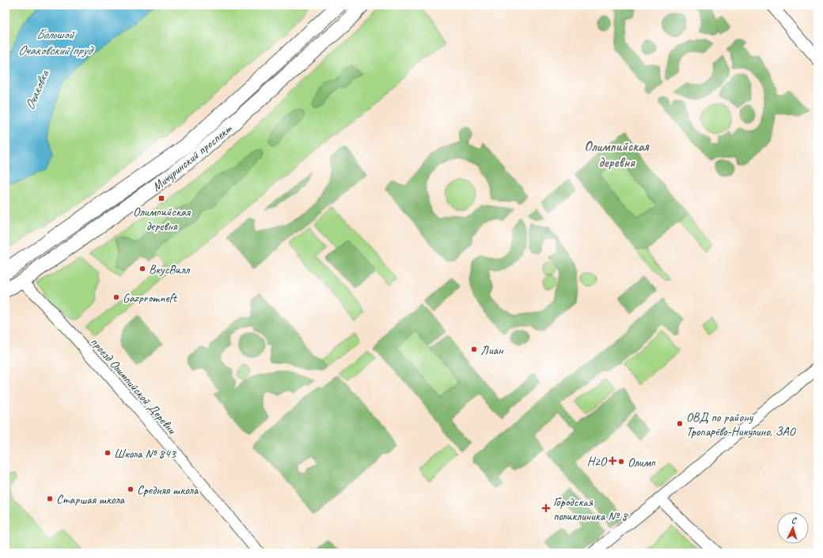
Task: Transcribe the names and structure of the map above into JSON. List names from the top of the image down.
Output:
{
  "streets": {
    "main road": ["Мичуринский проспект"],
    "street": ["проезд Олимпийской Деревни"]
  },
  "crossings": [
    ["Мичуринский проспект", "проезд Олимпийской Деревни"]
  ],
  "districts": ["Олимпийская деревня"],
  "water": ["Большой Очаковский пруд", "Очаковка"],
  "places": {
    "transit": ["Олимпийская деревня"],
    "other": [
      "ВкусВилл",
      "Gazpromneft",
      "Лиан",
      "ОВД по району Тропарёво-Никулино, ЗАО",
      "Школа № 843",
      "Олимп",
      "Средняя школа",
      "Старшая школа"
    ],
    "health": ["H2O", "Городская поликлиника № 8"]
  },
  "north": "top"
}
